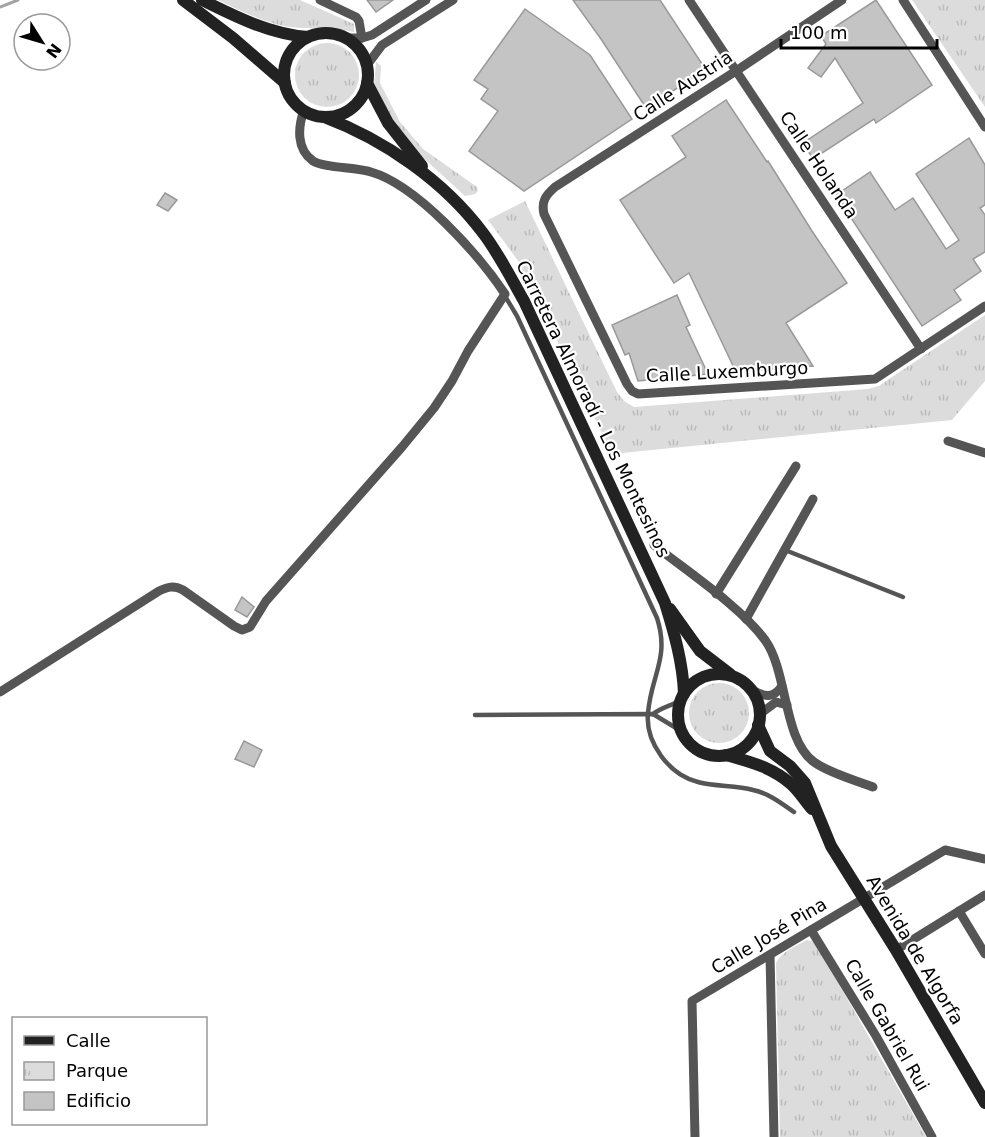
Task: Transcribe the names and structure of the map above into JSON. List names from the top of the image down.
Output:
{
  "streets": {
    "main road": ["Carretera Almoradí - Los Montesinos", "Avenida de Algorfa"],
    "street": [
      "Calle Austria",
      "Calle Holanda",
      "Calle Luxemburgo",
      "Calle José Pina",
      "Calle Gabriel Rui"
    ]
  },
  "crossings": [
    ["Calle Austria", "Calle Holanda"],
    ["Calle Austria", "Calle Luxemburgo"],
    ["Calle Holanda", "Calle Luxemburgo"],
    ["Carretera Almoradí - Los Montesinos", "Avenida de Algorfa"],
    ["Calle José Pina", "Avenida de Algorfa"],
    ["Calle José Pina", "Calle Gabriel Rui"]
  ],
  "legend": ["Calle", "Parque", "Edificio"],
  "scale_bar": "100 m",
  "north": "bottom right"
}
